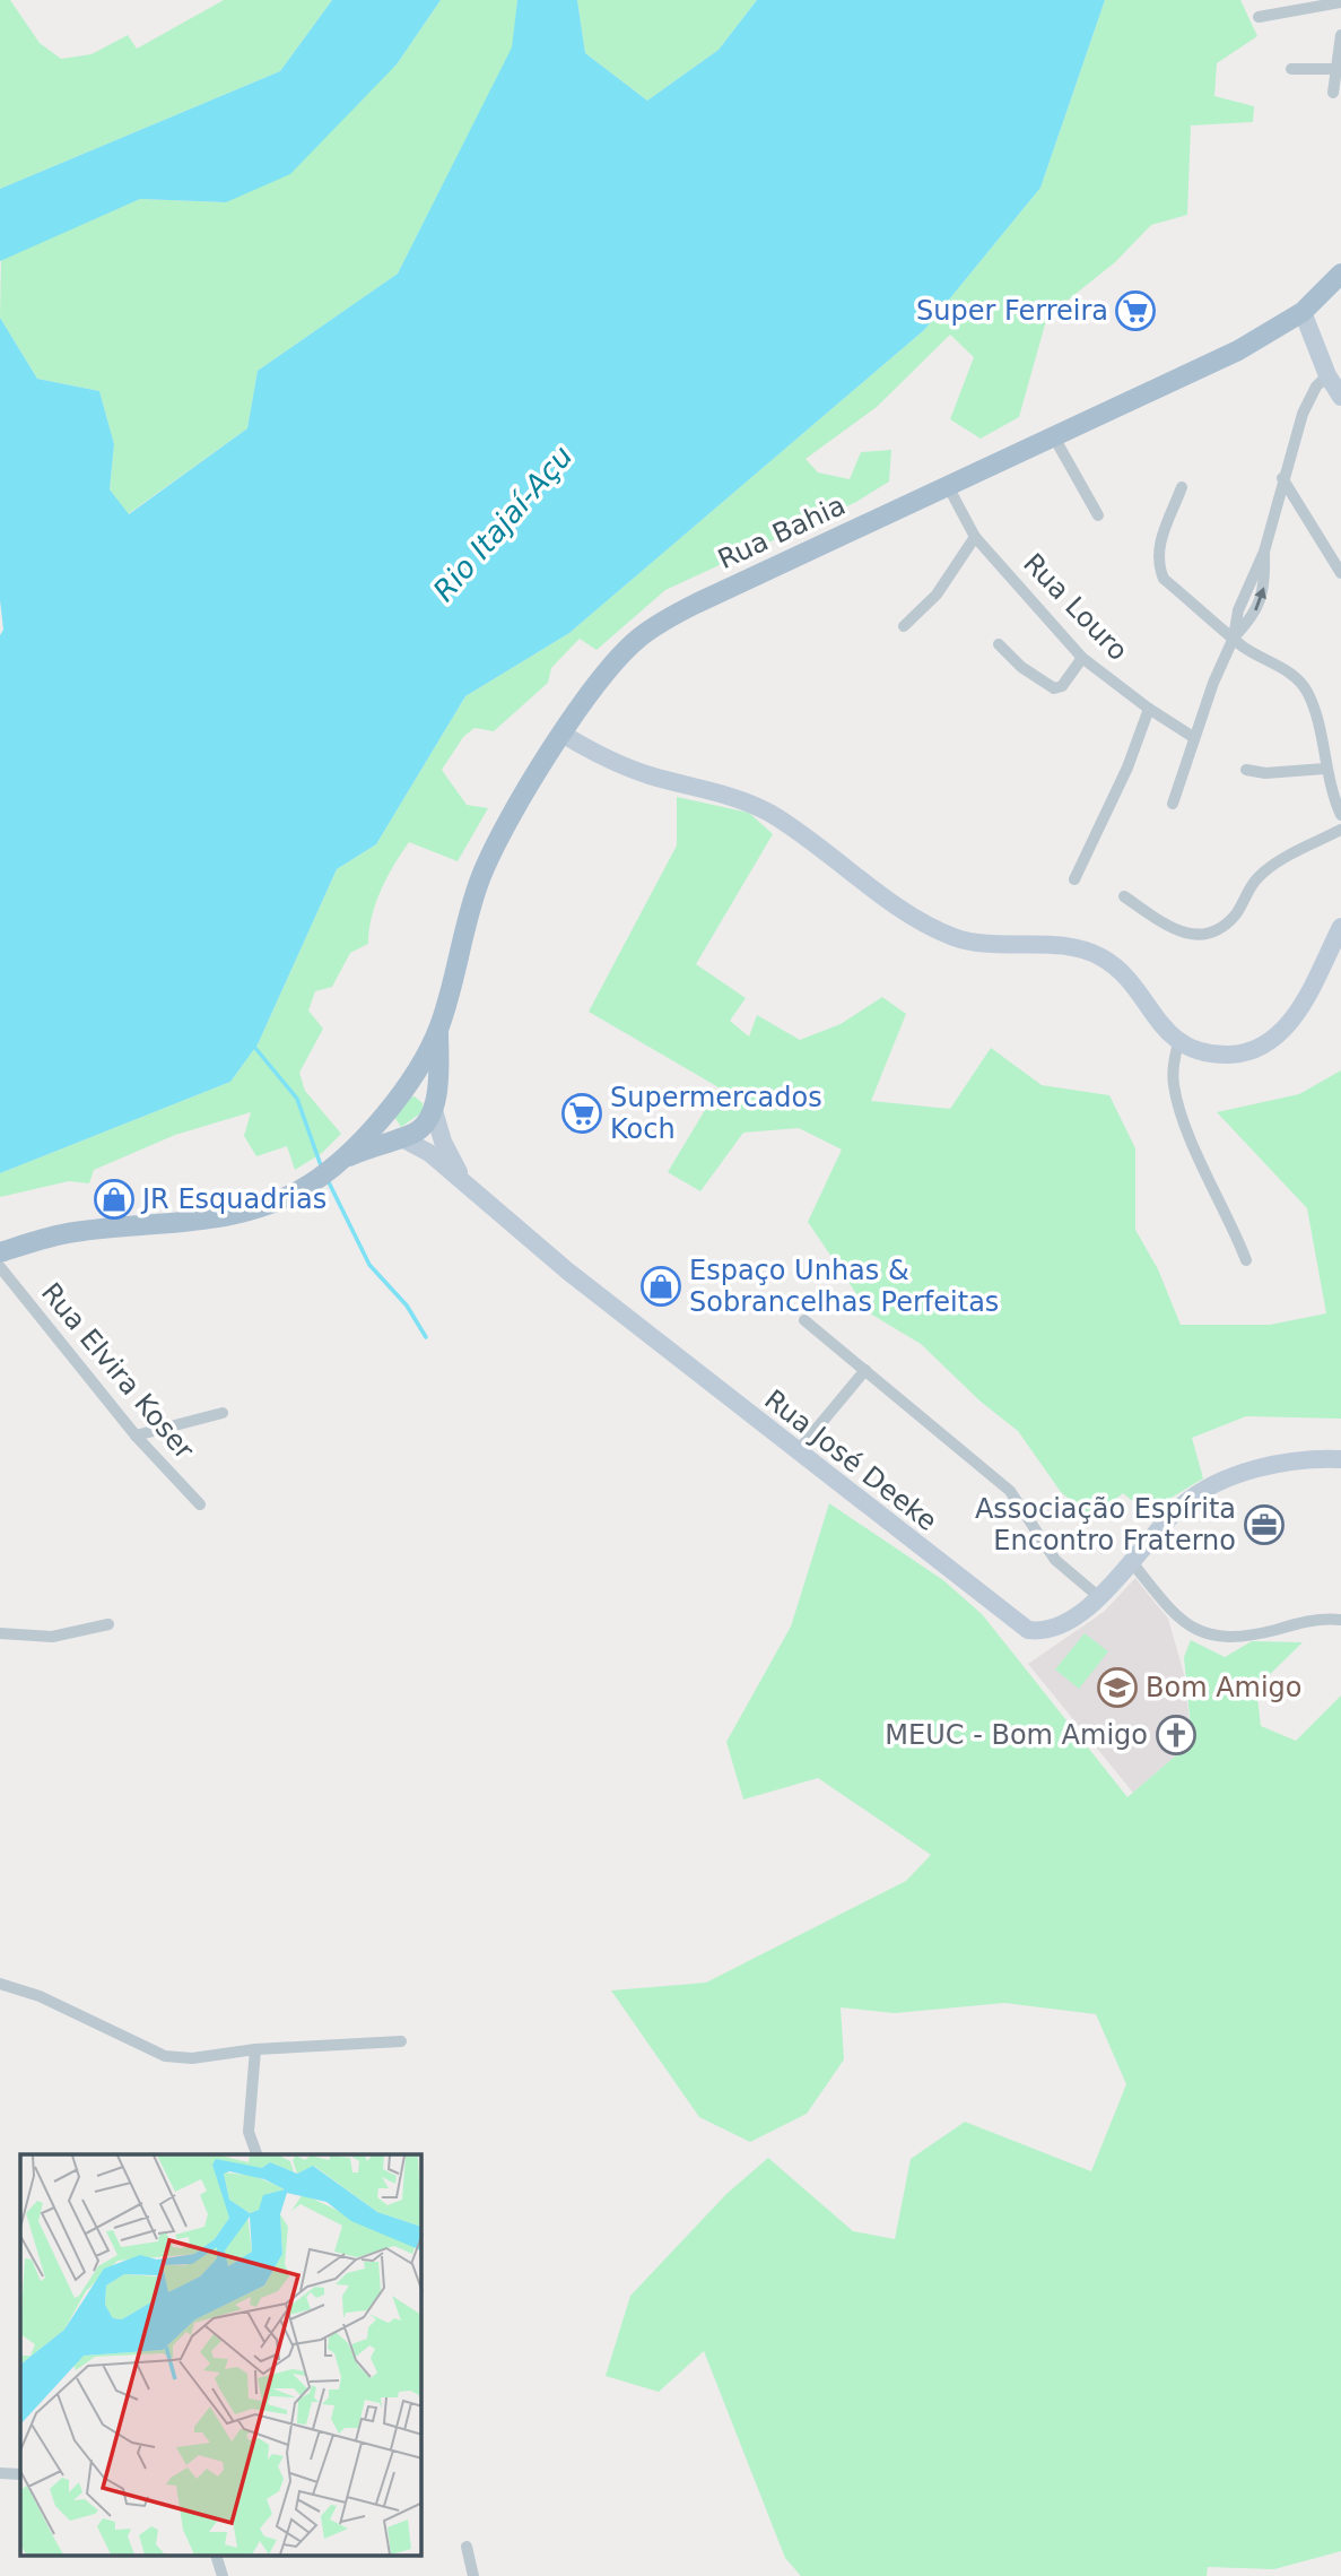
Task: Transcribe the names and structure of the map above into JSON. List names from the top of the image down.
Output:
{
  "streets": {
    "main road": ["Rua Bahia"],
    "street": ["Rua Louro", "Rua Elvira Koser", "Rua José Deeke"]
  },
  "crossings": [
    ["Rua Bahia", "Rua Louro"],
    ["Rua Bahia", "Rua José Deeke"]
  ],
  "water": ["Rio Itajaí-Açu"],
  "places": {
    "supermarket": ["Super Ferreira", "Supermercados Koch"],
    "shop": ["JR Esquadrias", "Espaço Unhas & Sobrancelhas Perfeitas"],
    "office": ["Associação Espírita Encontro Fraterno"],
    "school or university": ["Bom Amigo"],
    "church": ["MEUC - Bom Amigo"]
  }
}
